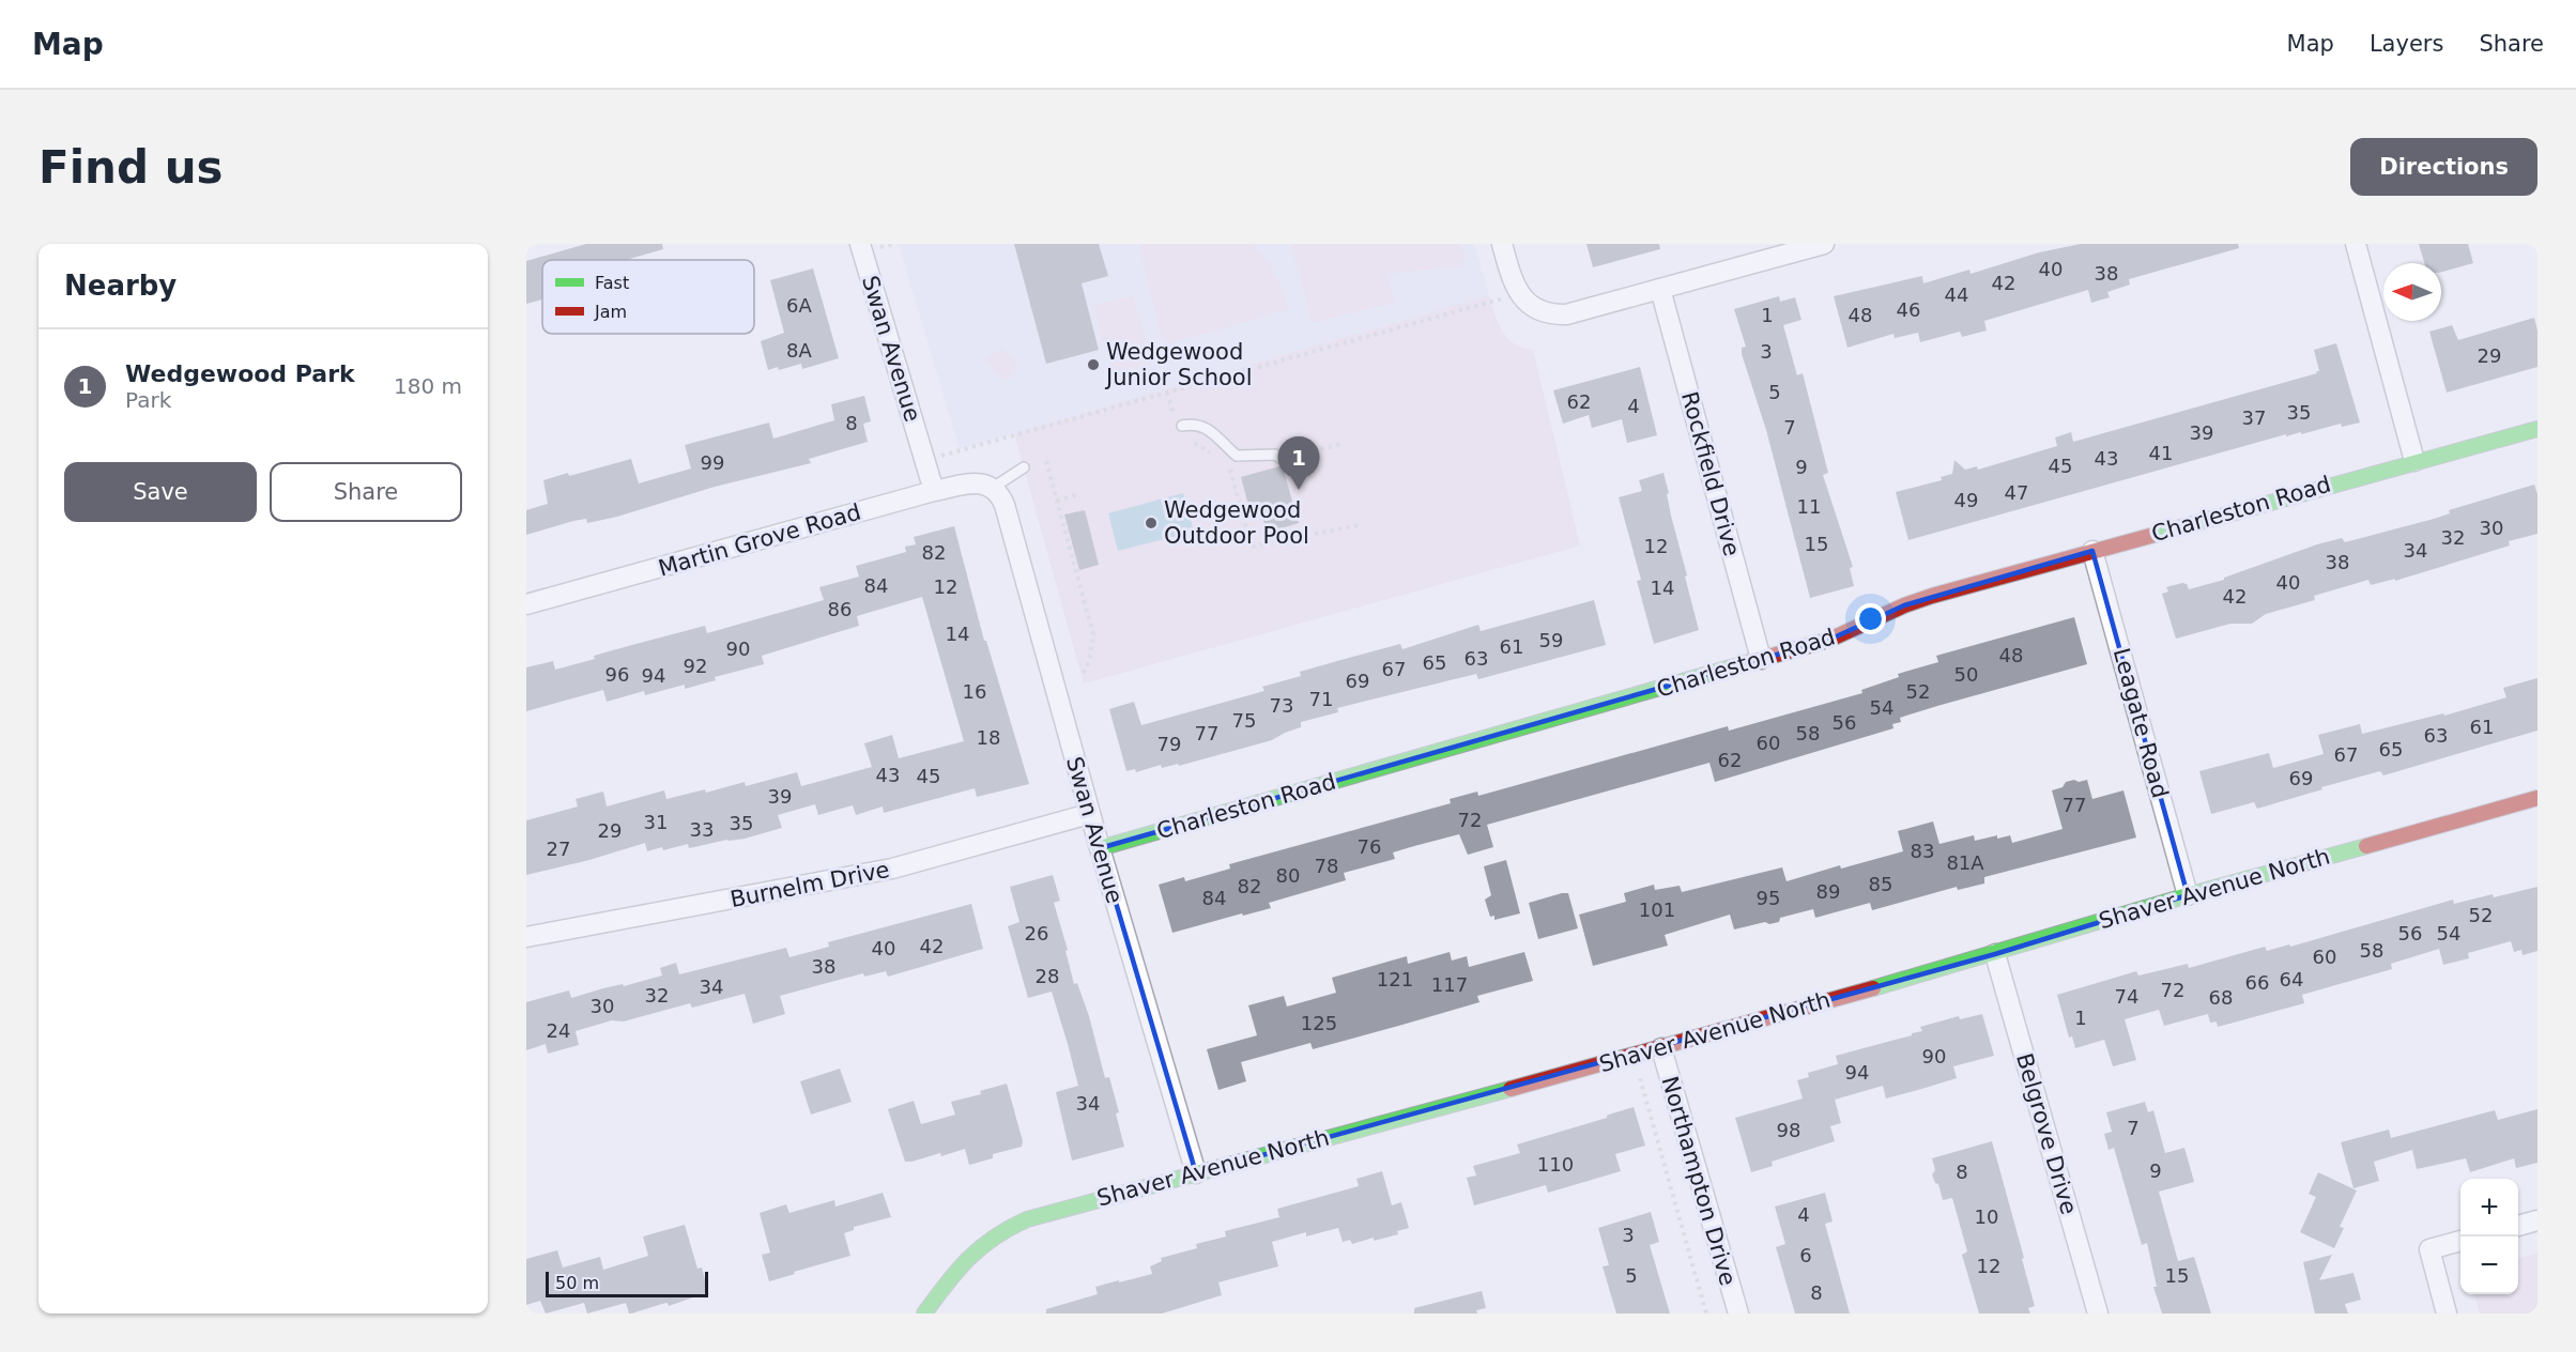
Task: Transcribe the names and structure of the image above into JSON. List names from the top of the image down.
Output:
{
  "streets": {
    "street": [
      "Swan Avenue",
      "Rockfield Drive",
      "Charleston Road",
      "Martin Grove Road",
      "Leagate Road",
      "Burnelm Drive",
      "Shaver Avenue North",
      "Belgrove Drive",
      "Northampton Drive"
    ]
  },
  "crossings": [
    ["Swan Avenue", "Charleston Road"],
    ["Swan Avenue", "Martin Grove Road"],
    ["Swan Avenue", "Burnelm Drive"],
    ["Swan Avenue", "Shaver Avenue North"],
    ["Rockfield Drive", "Charleston Road"],
    ["Charleston Road", "Leagate Road"],
    ["Leagate Road", "Shaver Avenue North"],
    ["Shaver Avenue North", "Belgrove Drive"],
    ["Shaver Avenue North", "Northampton Drive"]
  ],
  "places": ["Wedgewood Junior School", "Wedgewood Outdoor Pool"],
  "house_numbers": [
    "40",
    "38",
    "42",
    "44",
    "6A",
    "46",
    "1",
    "48",
    "8A",
    "3",
    "29",
    "5",
    "62",
    "4",
    "35",
    "37",
    "8",
    "7",
    "39",
    "41",
    "43",
    "99",
    "45",
    "9",
    "47",
    "49",
    "11",
    "30",
    "32",
    "15",
    "12",
    "34",
    "82",
    "38",
    "40",
    "84",
    "12",
    "14",
    "42",
    "86",
    "14",
    "59",
    "61",
    "90",
    "48",
    "63",
    "65",
    "92",
    "67",
    "96",
    "50",
    "94",
    "69",
    "16",
    "52",
    "71",
    "73",
    "54",
    "75",
    "56",
    "61",
    "77",
    "58",
    "63",
    "18",
    "60",
    "79",
    "65",
    "67",
    "62",
    "43",
    "45",
    "69",
    "39",
    "77",
    "72",
    "31",
    "35",
    "33",
    "29",
    "76",
    "27",
    "83",
    "81A",
    "78",
    "80",
    "85",
    "82",
    "89",
    "84",
    "95",
    "101",
    "52",
    "26",
    "56",
    "54",
    "42",
    "40",
    "58",
    "60",
    "38",
    "28",
    "121",
    "64",
    "66",
    "117",
    "34",
    "72",
    "32",
    "74",
    "68",
    "30",
    "1",
    "125",
    "24",
    "90",
    "94",
    "34",
    "7",
    "98",
    "110",
    "9",
    "8",
    "4",
    "10",
    "3",
    "6",
    "12",
    "5",
    "15",
    "8"
  ],
  "legend": ["Fast", "Jam"],
  "scale_bar": "50 m",
  "north": "left",
  "page": {
    "header": "Map",
    "nav": ["Map", "Layers", "Share"],
    "buttons": [
      "Directions",
      ["Save", "Share"]
    ],
    "title": "Find us",
    "heading": "Nearby",
    "list": [
      {
        "mark": "1",
        "name": "Wedgewood Park",
        "note": "Park",
        "value": "180 m"
      }
    ],
    "pins": "1",
    "map_buttons": ["+", "−"],
    "scale": "50 m"
  }
}
